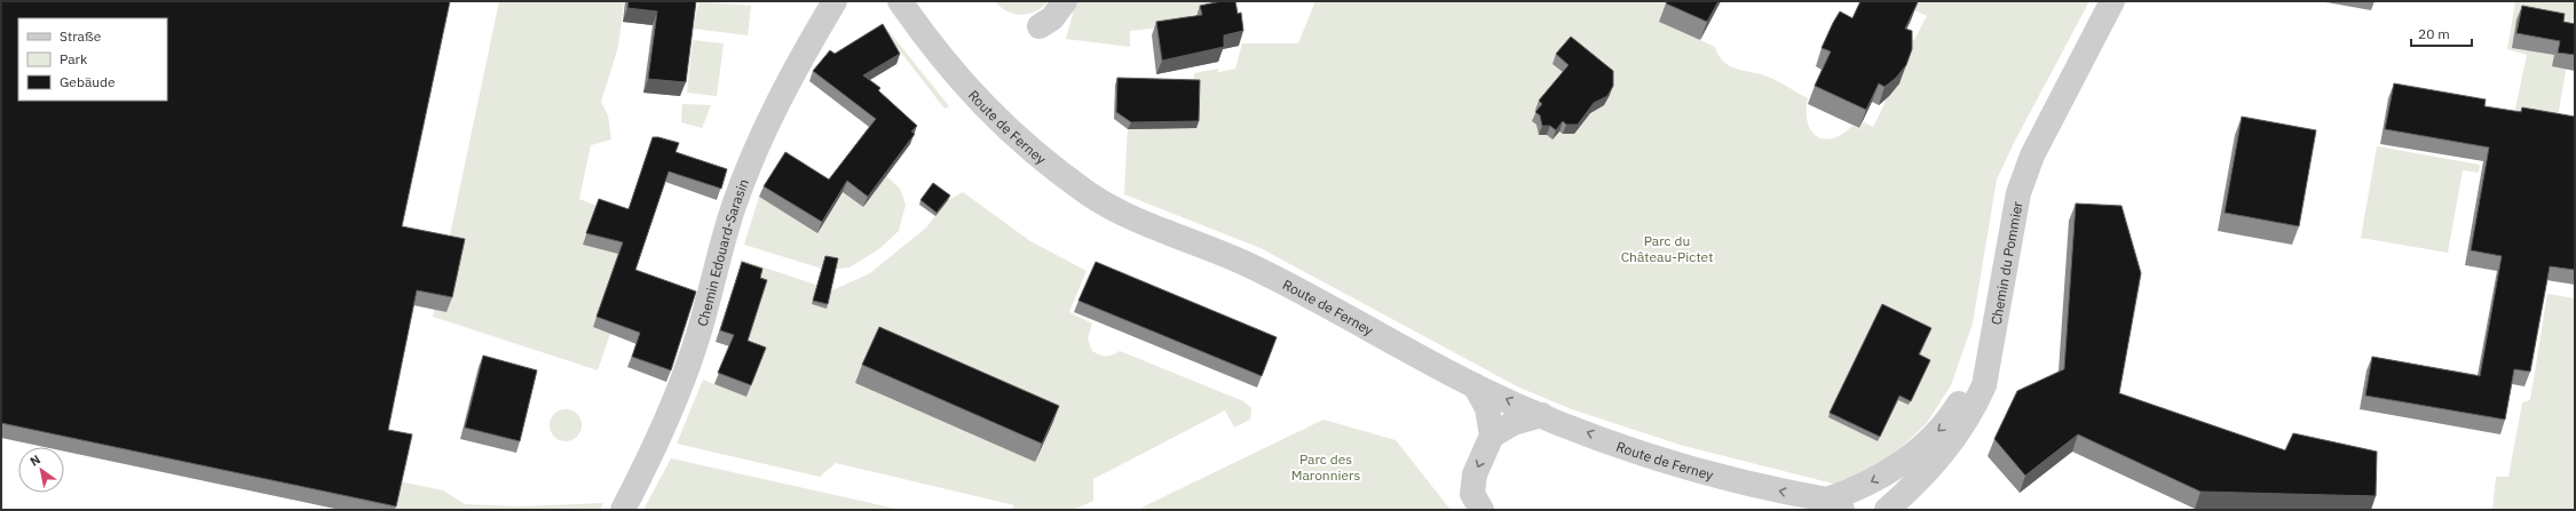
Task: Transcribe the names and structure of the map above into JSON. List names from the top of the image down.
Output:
{
  "streets": {
    "street": ["Route de Ferney", "Chemin Edouard-Sarasin", "Chemin du Pommier"]
  },
  "one_way": ["Route de Ferney"],
  "parks": ["Parc du Château-Pictet", "Parc des Maronniers"],
  "legend": ["Straße", "Park", "Gebäude"],
  "scale_bar": "20 m",
  "north": "top left"
}
